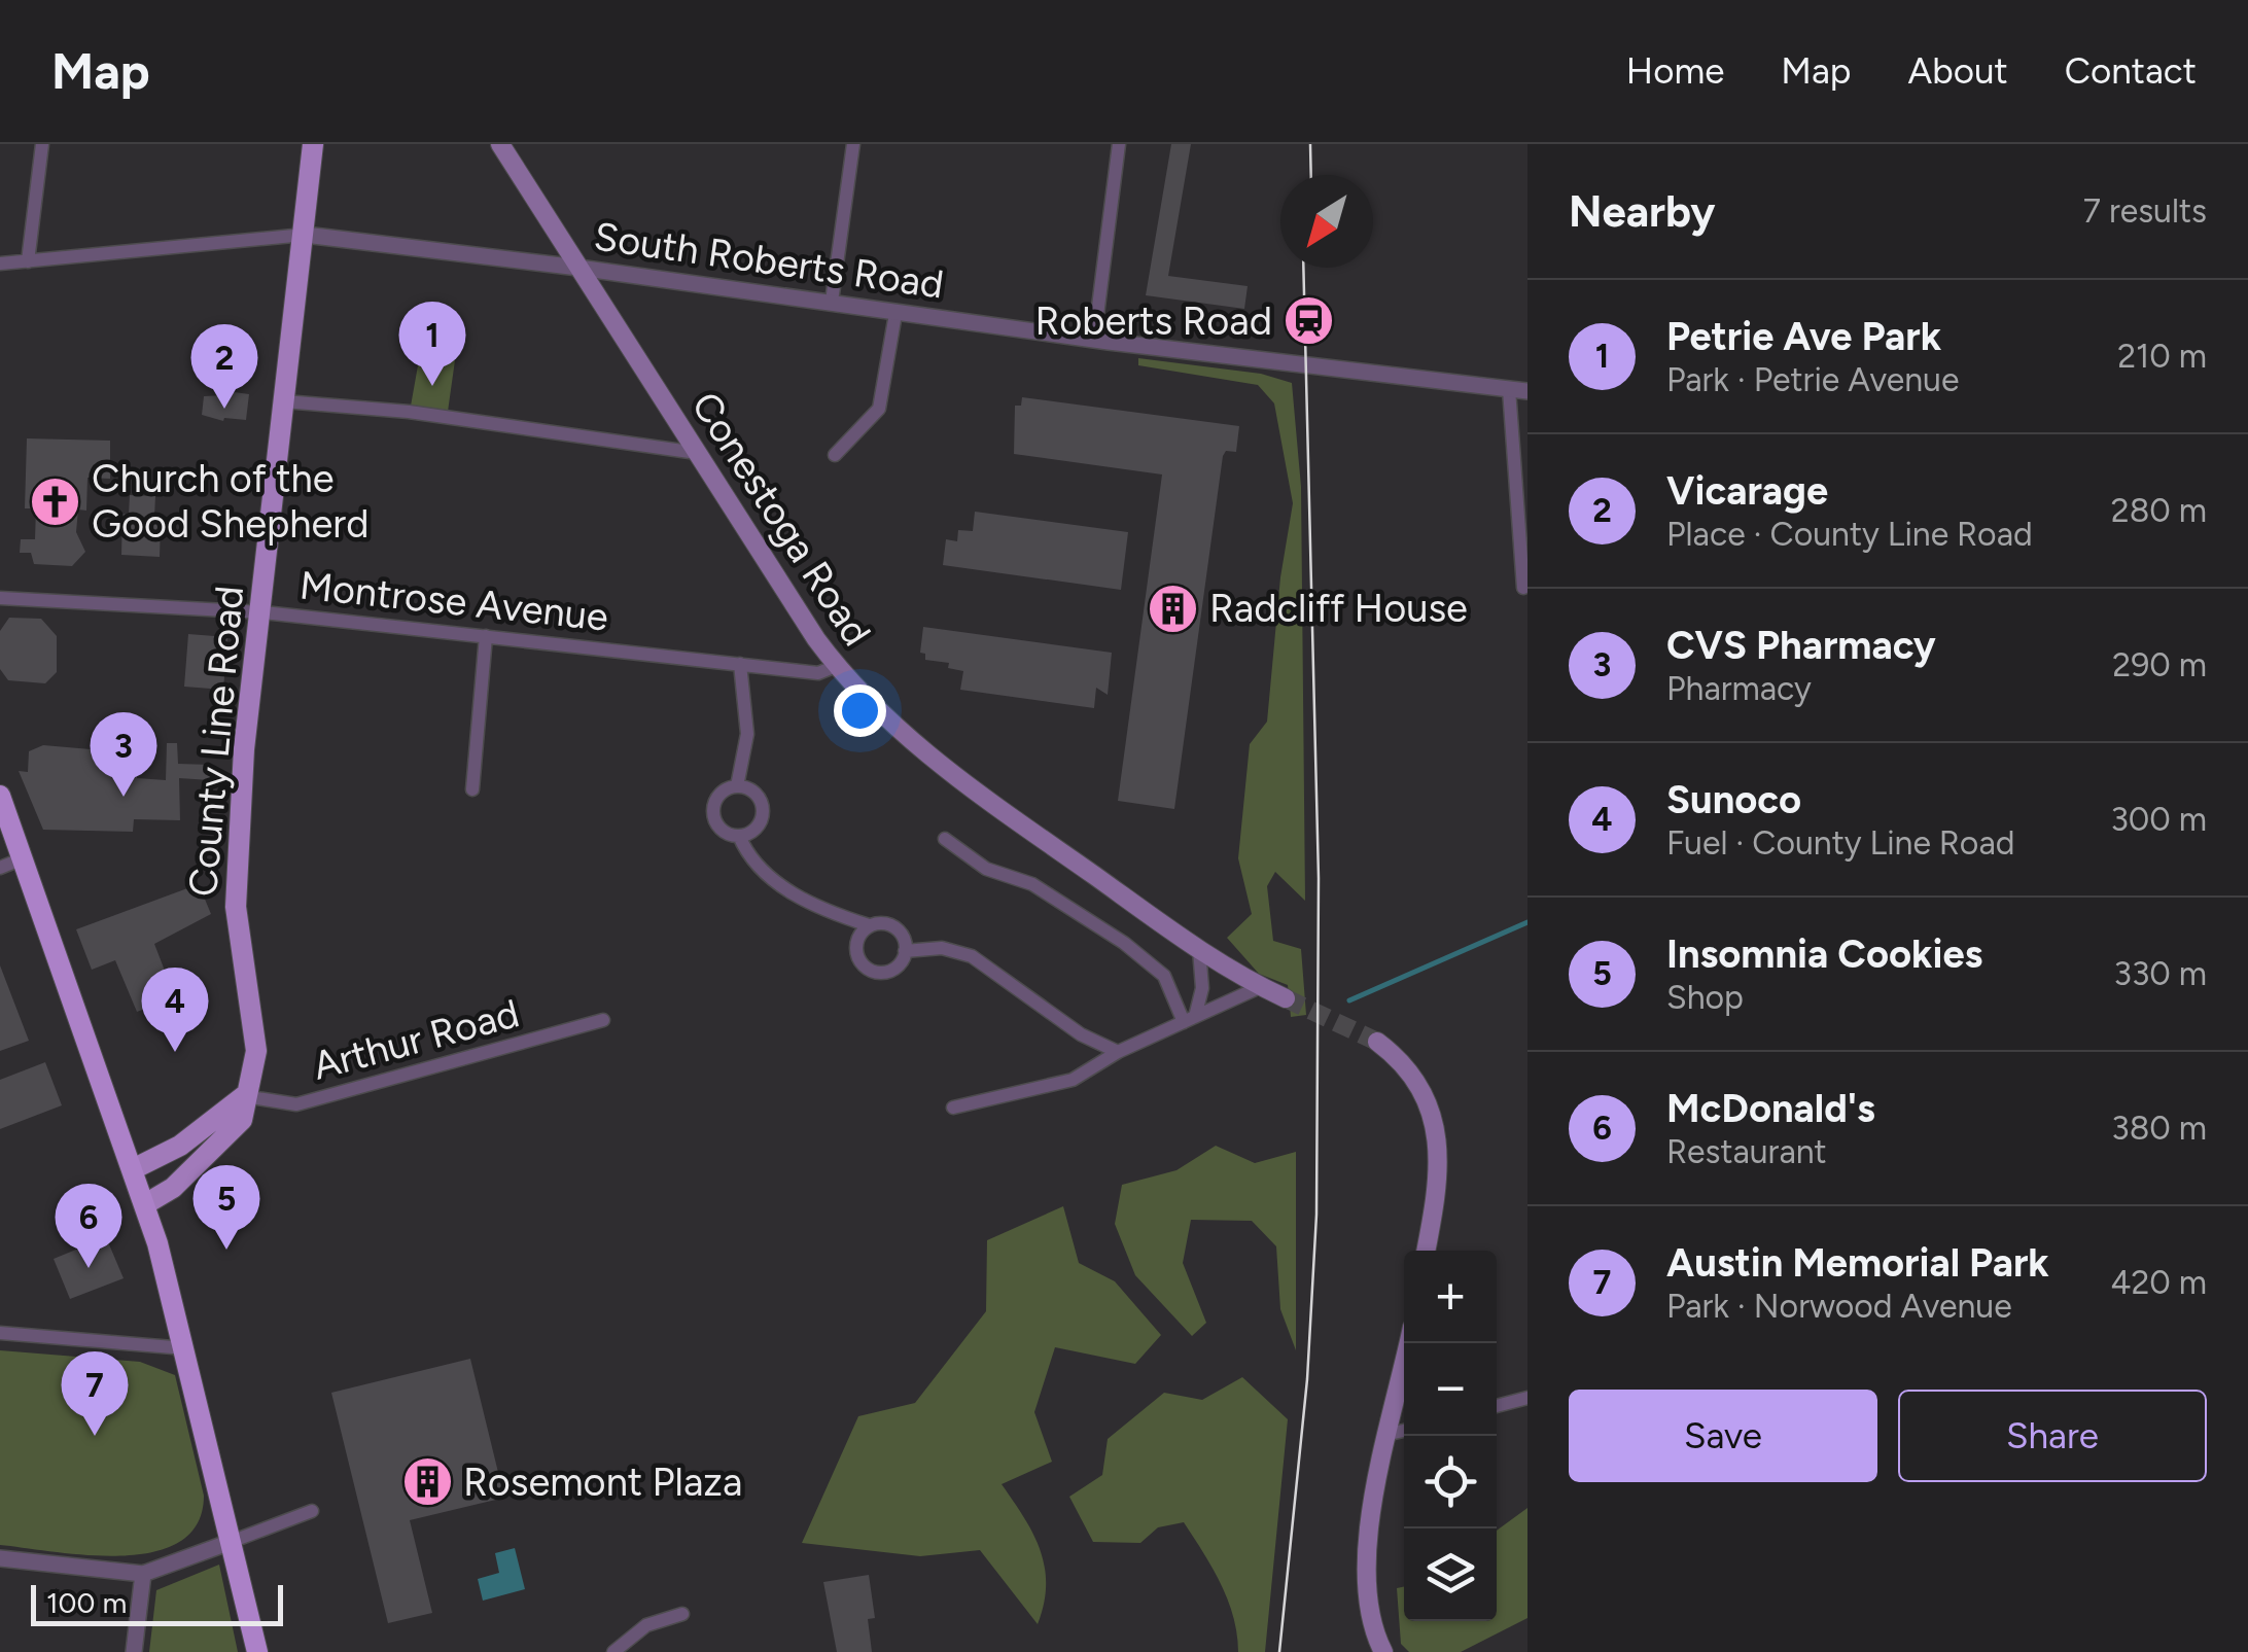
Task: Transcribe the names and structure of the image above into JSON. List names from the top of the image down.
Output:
{
  "streets": {
    "main road": ["Conestoga Road", "County Line Road"],
    "street": ["South Roberts Road", "Montrose Avenue", "Arthur Road"]
  },
  "crossings": [
    ["South Roberts Road", "Conestoga Road"],
    ["South Roberts Road", "County Line Road"],
    ["Conestoga Road", "Montrose Avenue"],
    ["Montrose Avenue", "County Line Road"],
    ["County Line Road", "Arthur Road"]
  ],
  "places": {
    "station": ["Roberts Road"],
    "church": ["Church of the Good Shepherd"],
    "building": ["Radcliff House", "Rosemont Plaza"]
  },
  "scale_bar": "100 m",
  "north": "bottom left",
  "page": {
    "header": "Map",
    "nav": [
      "Home",
      "Map",
      "About",
      "Contact"
    ],
    "heading": ["Nearby", "7 results"],
    "list": [
      {
        "mark": "1",
        "name": "Petrie Ave Park",
        "note": "Park · Petrie Avenue",
        "value": "210 m"
      },
      {
        "mark": "2",
        "name": "Vicarage",
        "note": "Place · County Line Road",
        "value": "280 m"
      },
      {
        "mark": "3",
        "name": "CVS Pharmacy",
        "note": "Pharmacy",
        "value": "290 m"
      },
      {
        "mark": "4",
        "name": "Sunoco",
        "note": "Fuel · County Line Road",
        "value": "300 m"
      },
      {
        "mark": "5",
        "name": "Insomnia Cookies",
        "note": "Shop",
        "value": "330 m"
      },
      {
        "mark": "6",
        "name": "McDonald's",
        "note": "Restaurant",
        "value": "380 m"
      },
      {
        "mark": "7",
        "name": "Austin Memorial Park",
        "note": "Park · Norwood Avenue",
        "value": "420 m"
      }
    ],
    "pins": [
      "1",
      "2",
      "3",
      "4",
      "5",
      "6",
      "7"
    ],
    "map_buttons": ["+", "−"],
    "buttons": ["Save", "Share"],
    "scale": "100 m"
  }
}
